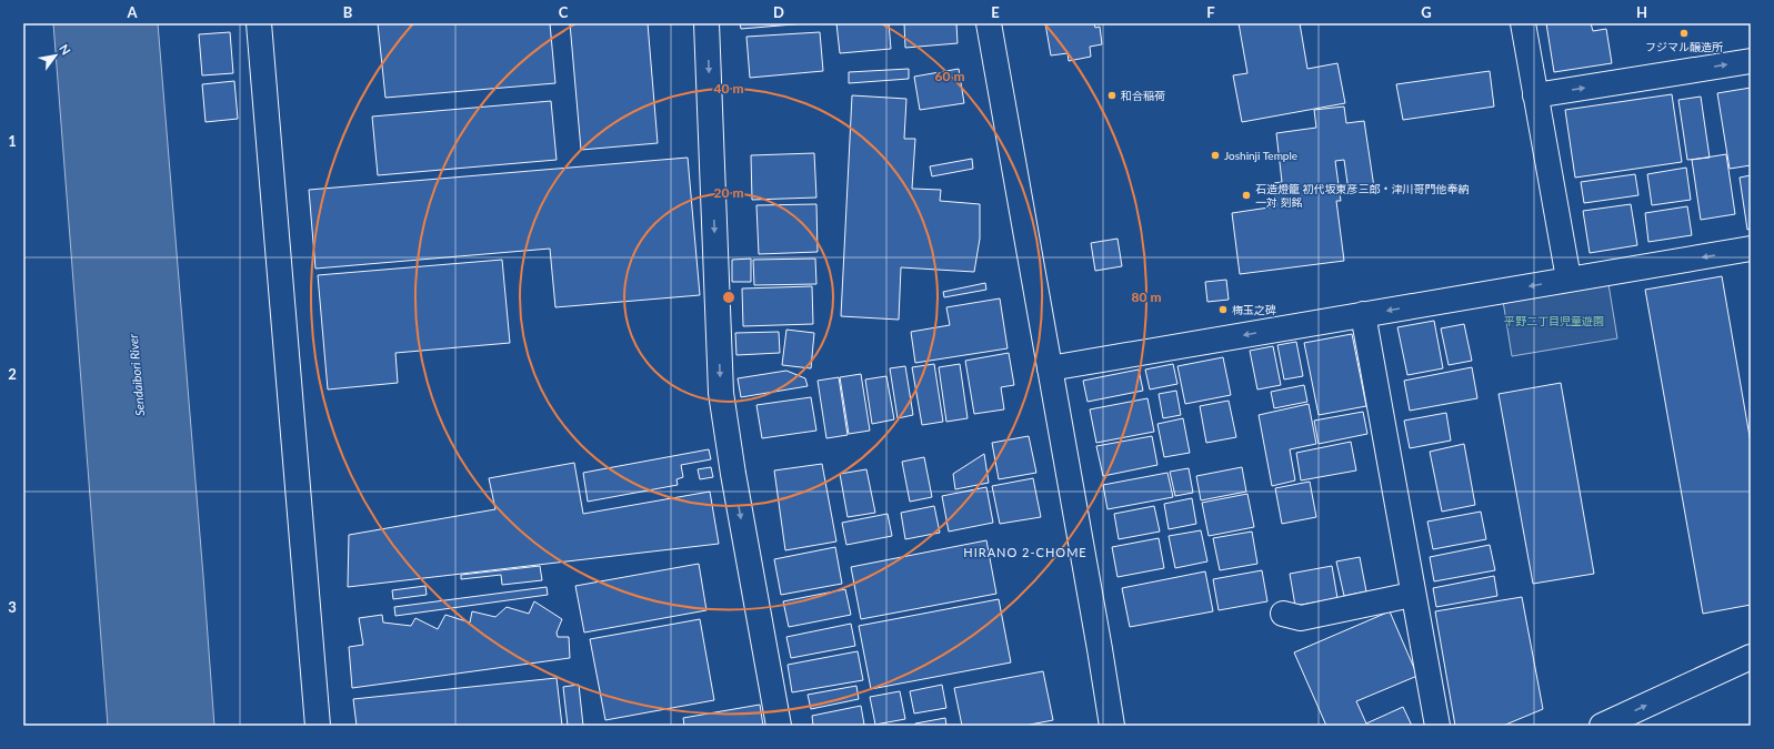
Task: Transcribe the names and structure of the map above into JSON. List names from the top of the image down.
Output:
{
  "districts": ["HIRANO 2-CHOME"],
  "water": ["Sendaibori River"],
  "parks": ["平野二丁目児童遊園"],
  "places": [
    "フジマル醸造所",
    "和合稲荷",
    "Joshinji Temple",
    "石造燈籠 初代坂東彦三郎・津川哥門他奉納 一対 刻銘",
    "梅玉之碑"
  ],
  "north": "top right",
  "grid": {
    "columns": [
      "A",
      "B",
      "C",
      "D",
      "E",
      "F",
      "G",
      "H"
    ],
    "rows": ["1", "2", "3"]
  },
  "rings": [
    "60 m",
    "40 m",
    "20 m",
    "80 m"
  ]
}
